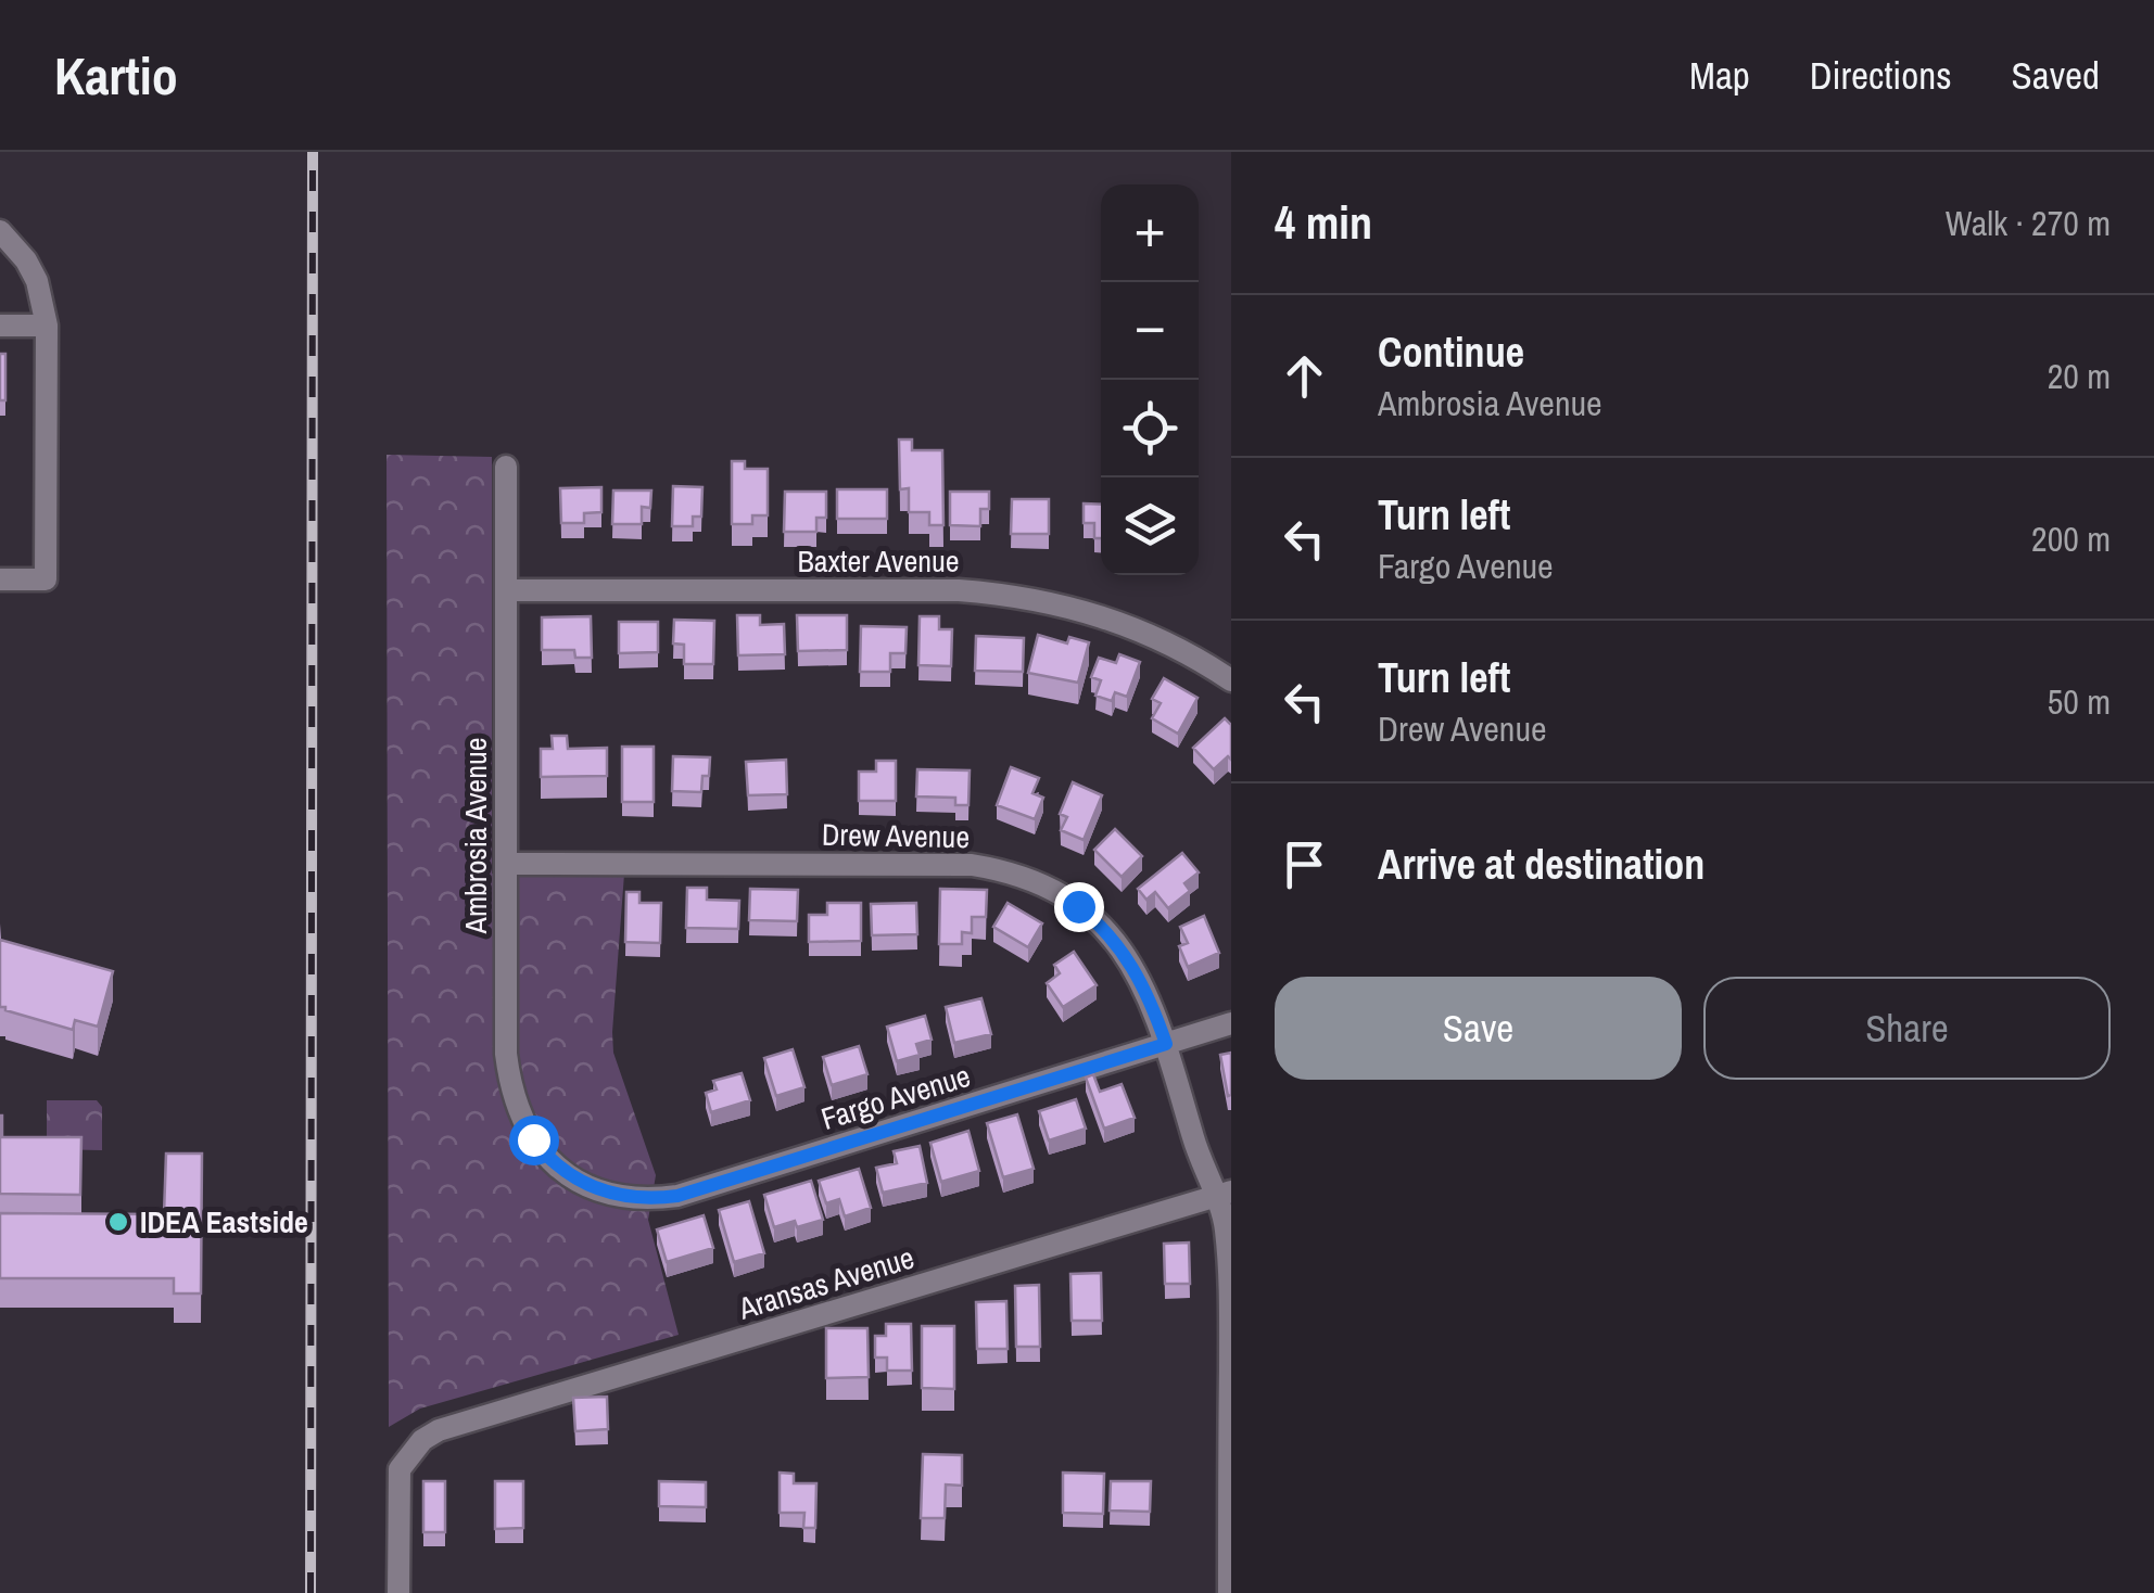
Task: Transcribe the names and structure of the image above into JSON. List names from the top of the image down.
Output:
{
  "streets": {
    "street": [
      "Baxter Avenue",
      "Ambrosia Avenue",
      "Drew Avenue",
      "Fargo Avenue",
      "Aransas Avenue"
    ]
  },
  "crossings": [
    ["Baxter Avenue", "Ambrosia Avenue"],
    ["Ambrosia Avenue", "Drew Avenue"],
    ["Ambrosia Avenue", "Fargo Avenue"],
    ["Drew Avenue", "Fargo Avenue"],
    ["Drew Avenue", "Aransas Avenue"]
  ],
  "places": ["IDEA Eastside"],
  "page": {
    "header": "Kartio",
    "nav": ["Map", "Directions", "Saved"],
    "heading": ["4 min", "Walk · 270 m"],
    "map_buttons": ["+", "−"],
    "list": [
      ["Continue", "Ambrosia Avenue", "20 m"],
      ["Turn left", "Fargo Avenue", "200 m"],
      ["Turn left", "Drew Avenue", "50 m"],
      "Arrive at destination"
    ],
    "buttons": ["Save", "Share"]
  }
}
